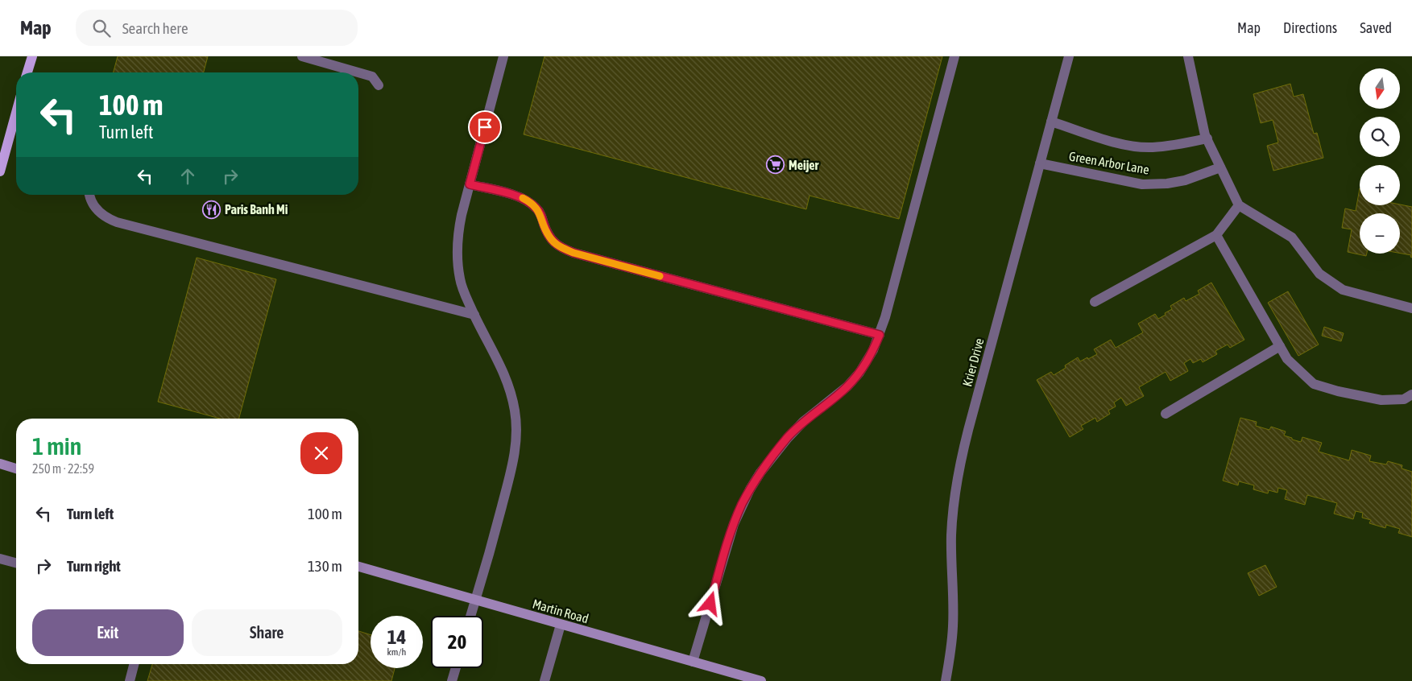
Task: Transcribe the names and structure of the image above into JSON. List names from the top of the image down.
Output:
{
  "streets": {
    "street": ["Green Arbor Lane", "Krier Drive", "Martin Road"]
  },
  "crossings": [
    ["Green Arbor Lane", "Krier Drive"]
  ],
  "places": {
    "supermarket": ["Meijer"],
    "restaurant": ["Paris Banh Mi"]
  },
  "north": "bottom",
  "page": {
    "header": "Map",
    "search": "Search here",
    "nav": ["Map", "Directions", "Saved"],
    "map_buttons": ["+", "−"],
    "turn": ["100 m", "Turn left"],
    "heading": ["1 min", "250 m · 22:59"],
    "list": [
      {
        "name": "Turn left",
        "value": "100 m"
      },
      {
        "name": "Turn right",
        "value": "130 m"
      }
    ],
    "buttons": ["Exit", "Share"],
    "speed": "14 km/h",
    "limit": "20"
  }
}
